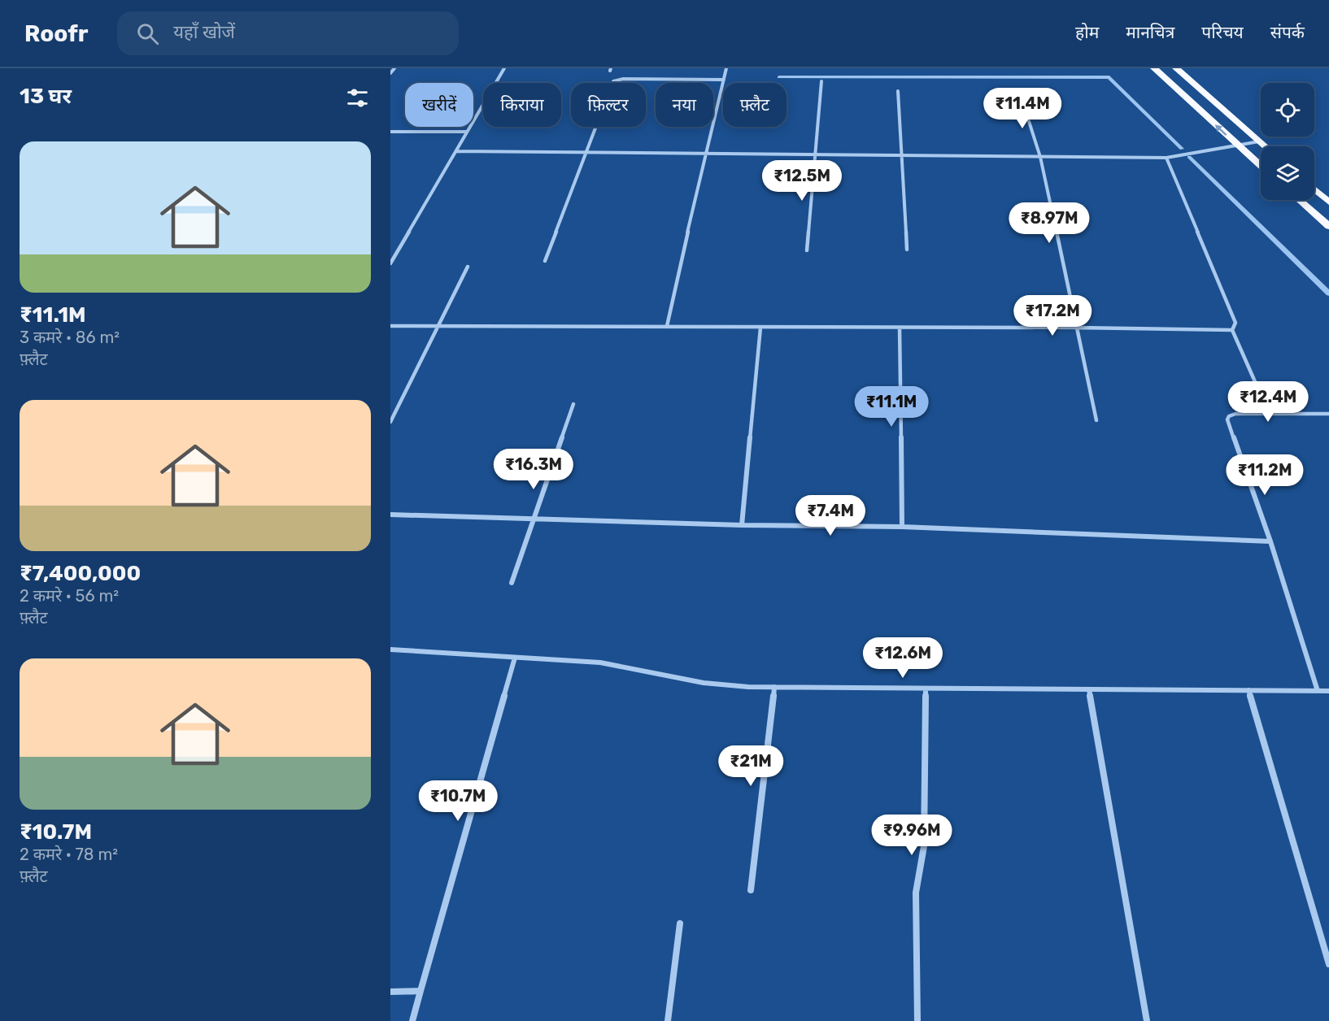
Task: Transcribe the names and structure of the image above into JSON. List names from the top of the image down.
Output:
{
  "page": {
    "header": "Roofr",
    "search": "यहाँ खोजें",
    "nav": [
      "होम",
      "मानचित्र",
      "परिचय",
      "संपर्क"
    ],
    "heading": "13 घर",
    "chip": [
      "खरीदें",
      "किराया",
      "फ़िल्टर",
      "नया",
      "फ़्लैट"
    ],
    "price": [
      "₹11.4M",
      "₹12.5M",
      "₹8.97M",
      "₹17.2M",
      "₹12.4M",
      "₹11.1M",
      "₹16.3M",
      "₹11.2M",
      "₹7.4M",
      "₹12.6M",
      "₹21M",
      "₹10.7M",
      "₹9.96M"
    ],
    "list": [
      {
        "name": "₹11.1M",
        "note": "3 कमरे · 86 m² · फ़्लैट"
      },
      {
        "name": "₹7,400,000",
        "note": "2 कमरे · 56 m² · फ़्लैट"
      },
      {
        "name": "₹10.7M",
        "note": "2 कमरे · 78 m² · फ़्लैट"
      }
    ]
  }
}
